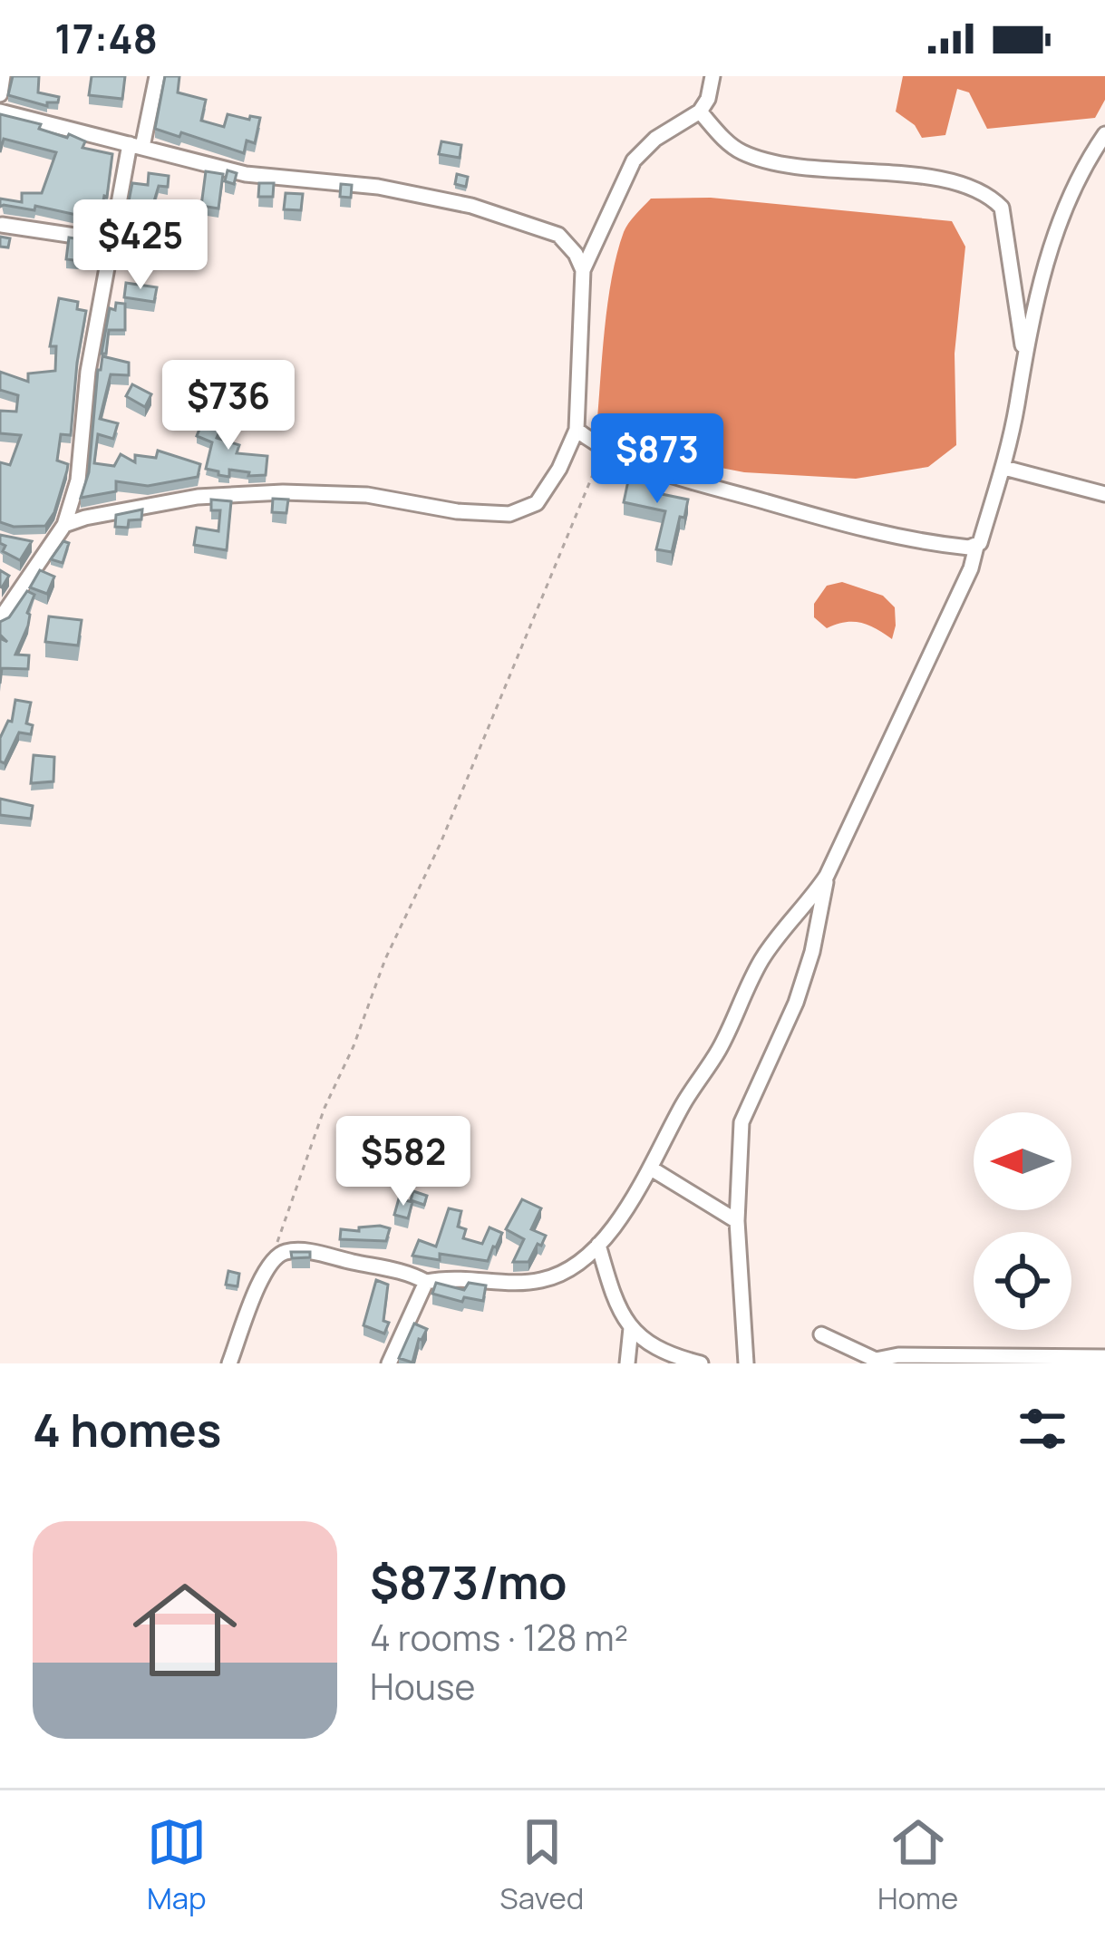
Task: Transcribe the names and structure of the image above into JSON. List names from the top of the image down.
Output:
{
  "north": "left",
  "page": {
    "status": "17:48",
    "price": [
      "$425",
      "$736",
      "$873",
      "$582"
    ],
    "heading": "4 homes",
    "list": [
      {
        "name": "$873/mo",
        "note": "4 rooms · 128 m² · House"
      }
    ],
    "tabs": ["Map", "Saved", "Home"]
  }
}
